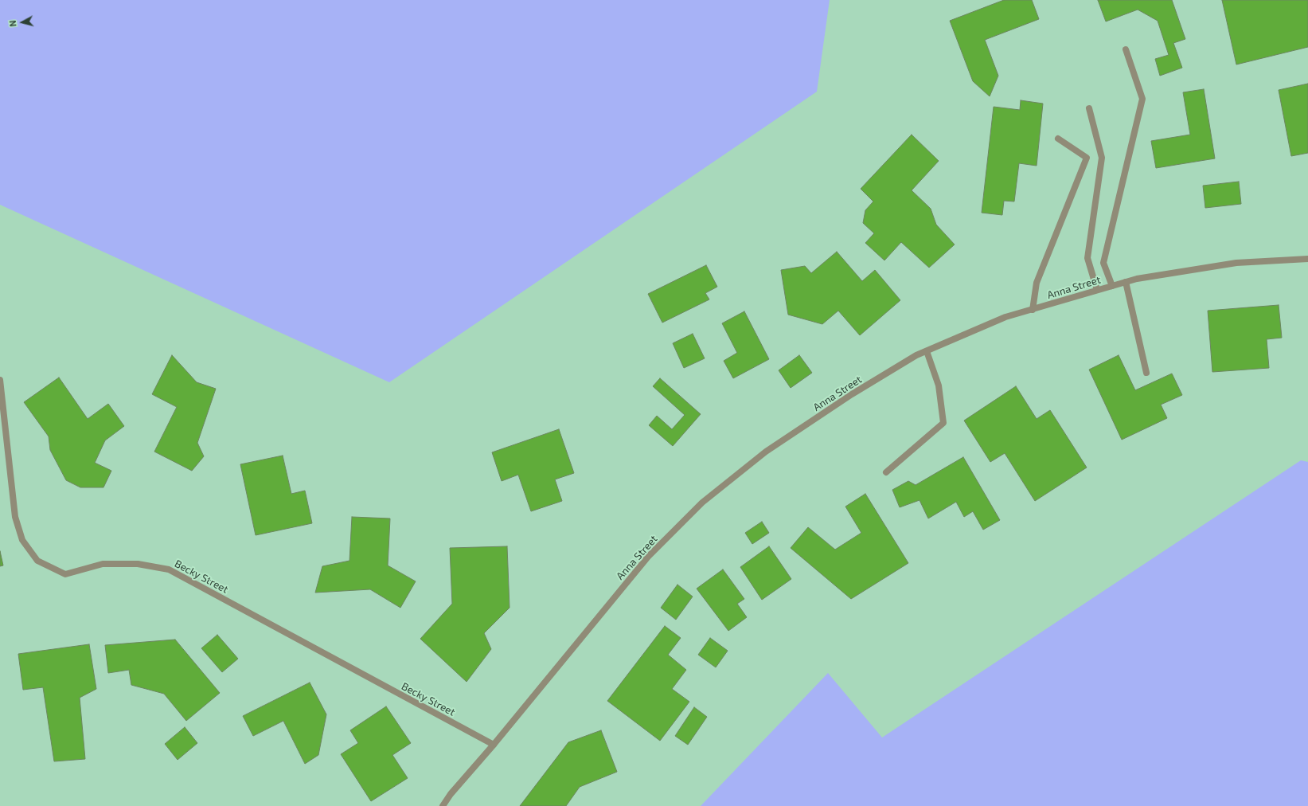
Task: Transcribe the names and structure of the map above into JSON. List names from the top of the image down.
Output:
{
  "streets": {
    "street": ["Anna Street", "Becky Street"]
  },
  "crossings": [
    ["Anna Street", "Becky Street"]
  ],
  "north": "left"
}
